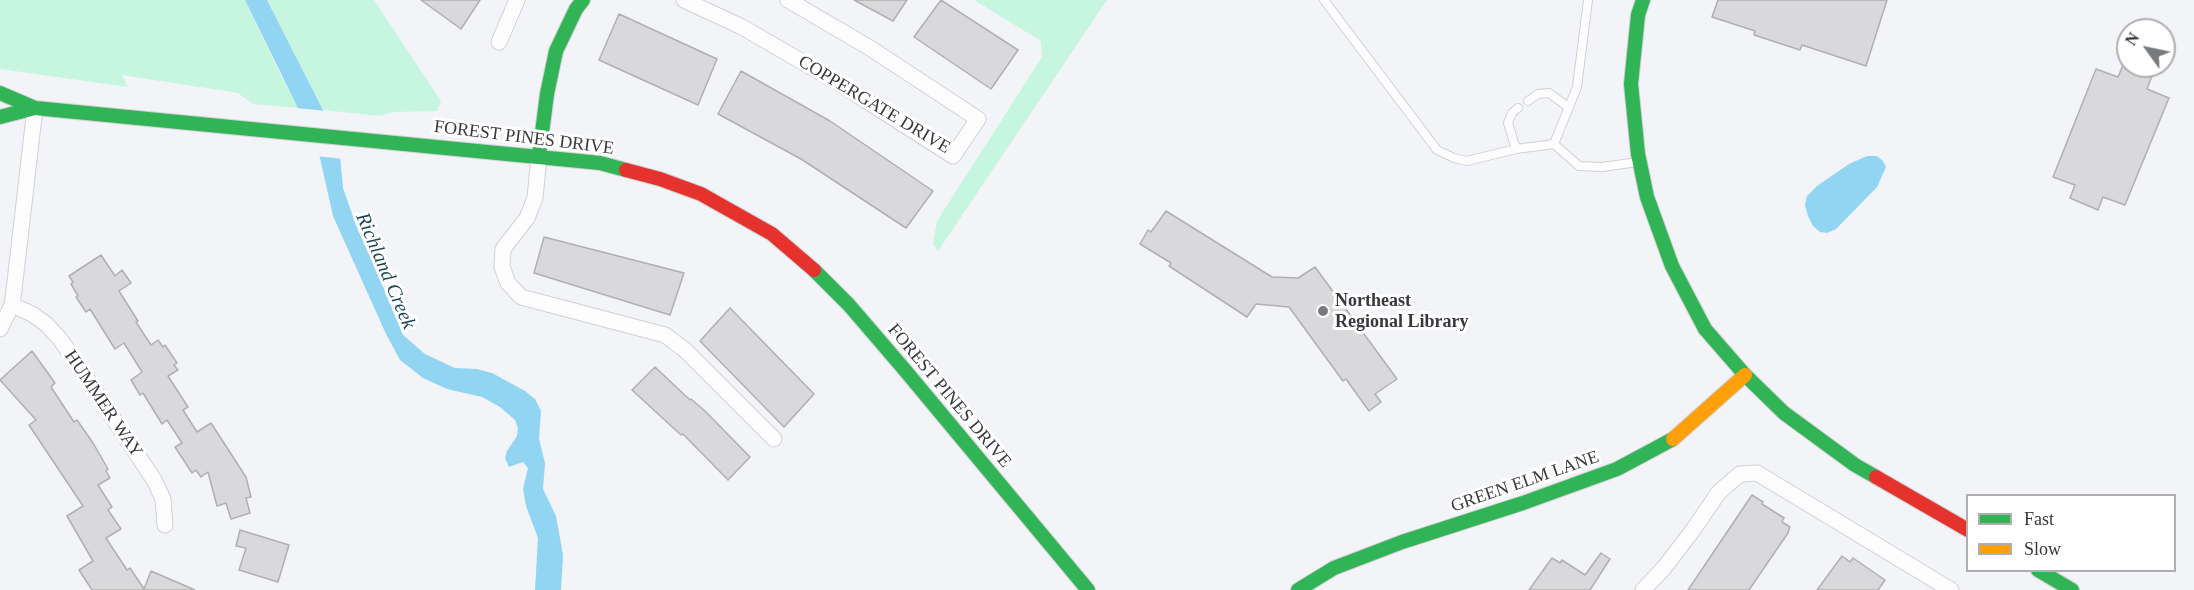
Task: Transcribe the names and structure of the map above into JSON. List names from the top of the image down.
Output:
{
  "streets": {
    "street": [
      "COPPERGATE DRIVE",
      "FOREST PINES DRIVE",
      "HUMMER WAY",
      "GREEN ELM LANE"
    ]
  },
  "water": ["Richland Creek"],
  "places": ["Northeast Regional Library"],
  "legend": ["Fast", "Slow"],
  "north": "top left"
}
